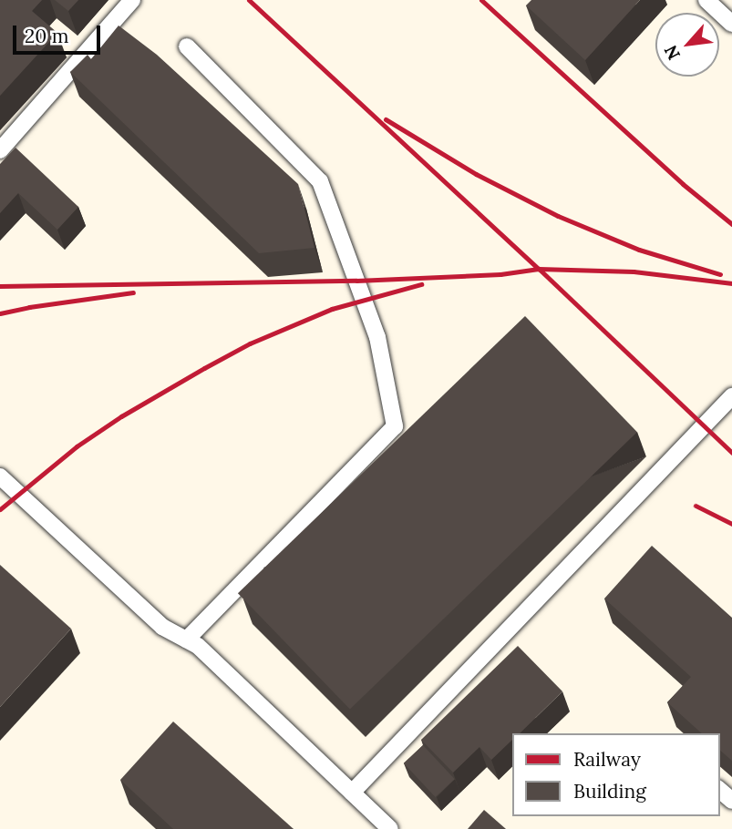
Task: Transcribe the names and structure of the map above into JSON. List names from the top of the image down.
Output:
{
  "legend": ["Railway", "Building"],
  "scale_bar": "20 m",
  "north": "bottom left"
}
